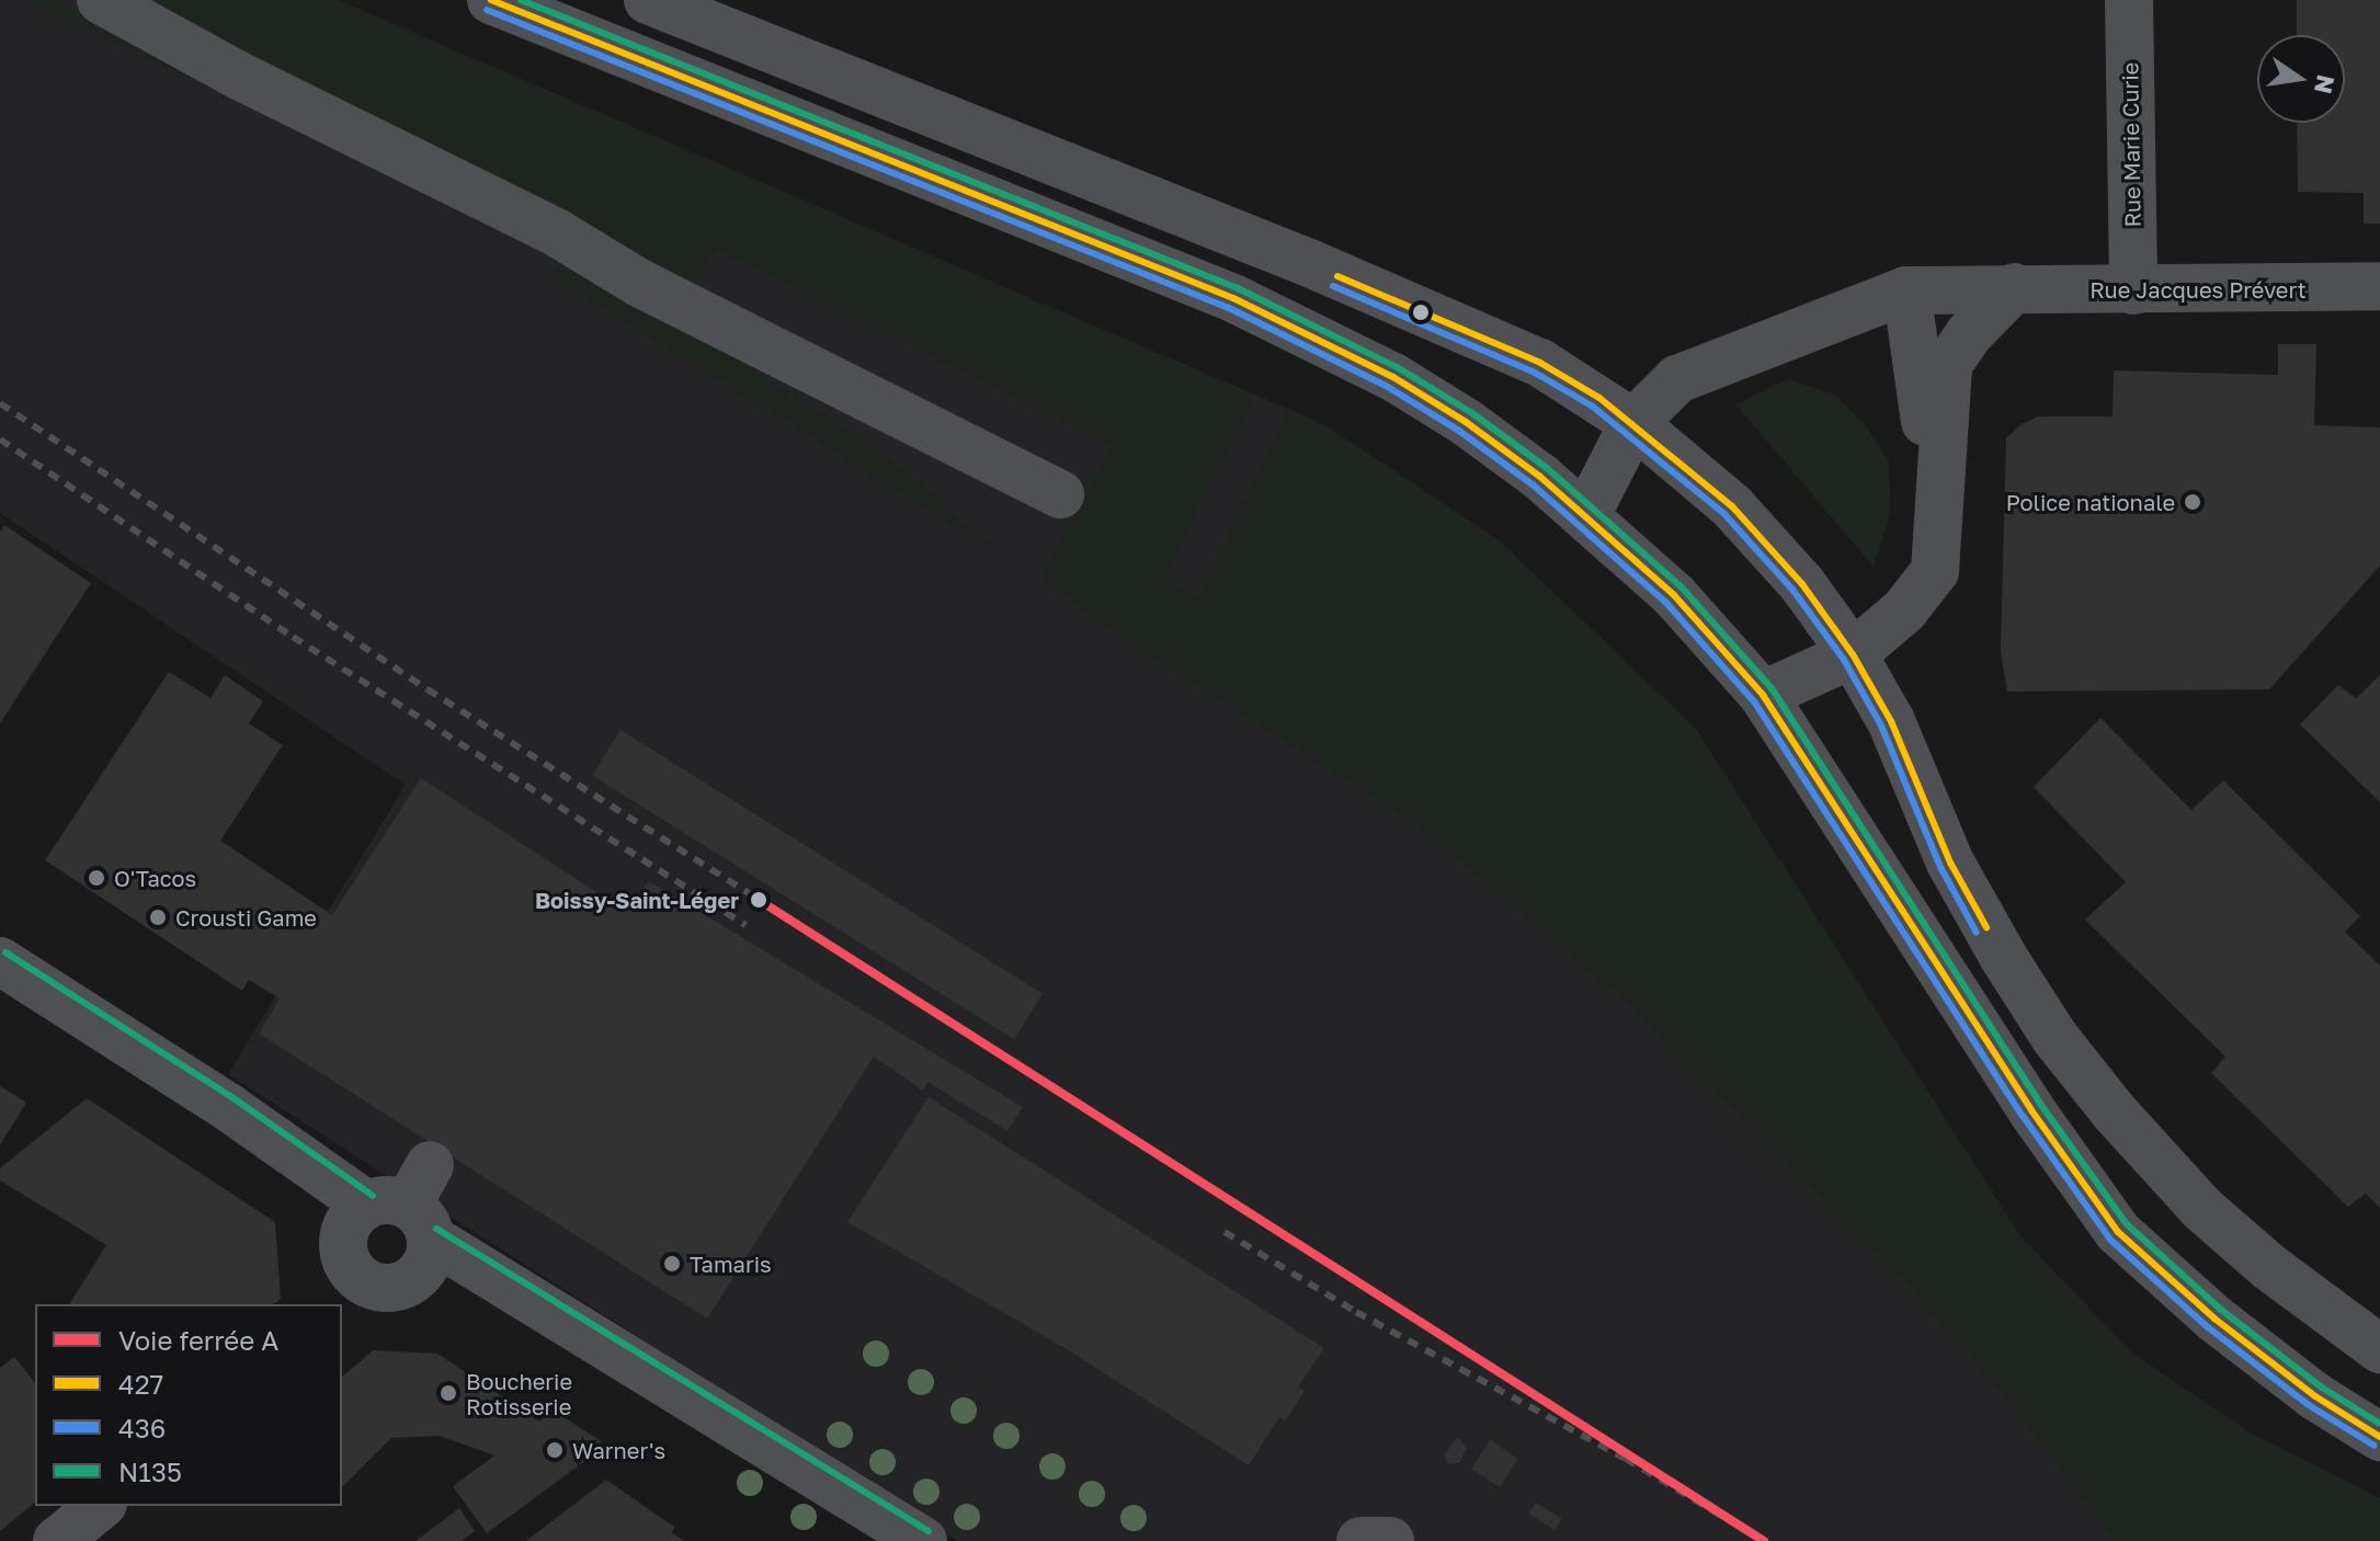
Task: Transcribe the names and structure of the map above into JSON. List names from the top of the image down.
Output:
{
  "streets": {
    "street": ["Rue Marie Curie", "Rue Jacques Prévert"]
  },
  "crossings": [
    ["Rue Marie Curie", "Rue Jacques Prévert"]
  ],
  "places": [
    "Police nationale",
    "O'Tacos",
    "Boissy-Saint-Léger",
    "Crousti Game",
    "Tamaris",
    "Boucherie Rotisserie",
    "Warner's"
  ],
  "lines": [
    "transit line 427",
    "transit line N135",
    "transit line 436",
    "rail line A"
  ],
  "legend": [
    "Voie ferrée A",
    "427",
    "436",
    "N135"
  ],
  "north": "right"
}
